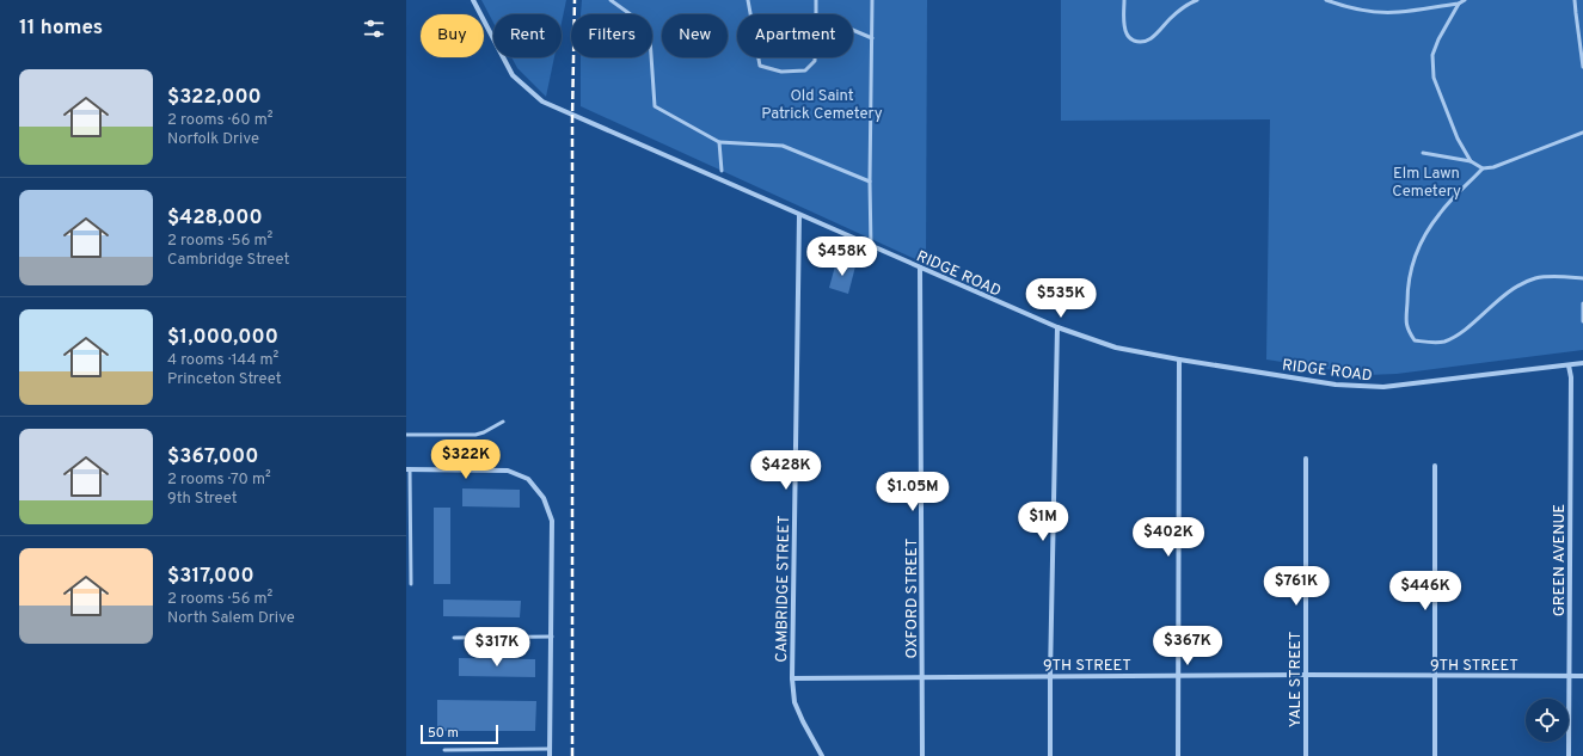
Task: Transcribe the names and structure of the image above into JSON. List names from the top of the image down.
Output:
{
  "streets": {
    "street": [
      "RIDGE ROAD",
      "GREEN AVENUE",
      "CAMBRIDGE STREET",
      "OXFORD STREET",
      "9TH STREET",
      "YALE STREET"
    ]
  },
  "crossings": [
    ["RIDGE ROAD", "GREEN AVENUE"],
    ["RIDGE ROAD", "CAMBRIDGE STREET"],
    ["RIDGE ROAD", "OXFORD STREET"],
    ["GREEN AVENUE", "9TH STREET"],
    ["CAMBRIDGE STREET", "9TH STREET"],
    ["OXFORD STREET", "9TH STREET"],
    ["9TH STREET", "YALE STREET"]
  ],
  "parks": ["Old Saint Patrick Cemetery", "Elm Lawn Cemetery"],
  "scale_bar": "50 m",
  "page": {
    "heading": "11 homes",
    "chip": [
      "Buy",
      "Rent",
      "Filters",
      "New",
      "Apartment"
    ],
    "list": [
      {
        "name": "$322,000",
        "note": "2 rooms · 60 m² · Norfolk Drive"
      },
      {
        "name": "$428,000",
        "note": "2 rooms · 56 m² · Cambridge Street"
      },
      {
        "name": "$1,000,000",
        "note": "4 rooms · 144 m² · Princeton Street"
      },
      {
        "name": "$367,000",
        "note": "2 rooms · 70 m² · 9th Street"
      },
      {
        "name": "$317,000",
        "note": "2 rooms · 56 m² · North Salem Drive"
      }
    ],
    "price": [
      "$458K",
      "$535K",
      "$322K",
      "$428K",
      "$1.05M",
      "$1M",
      "$402K",
      "$761K",
      "$446K",
      "$367K",
      "$317K"
    ],
    "scale": "50 m"
  }
}
